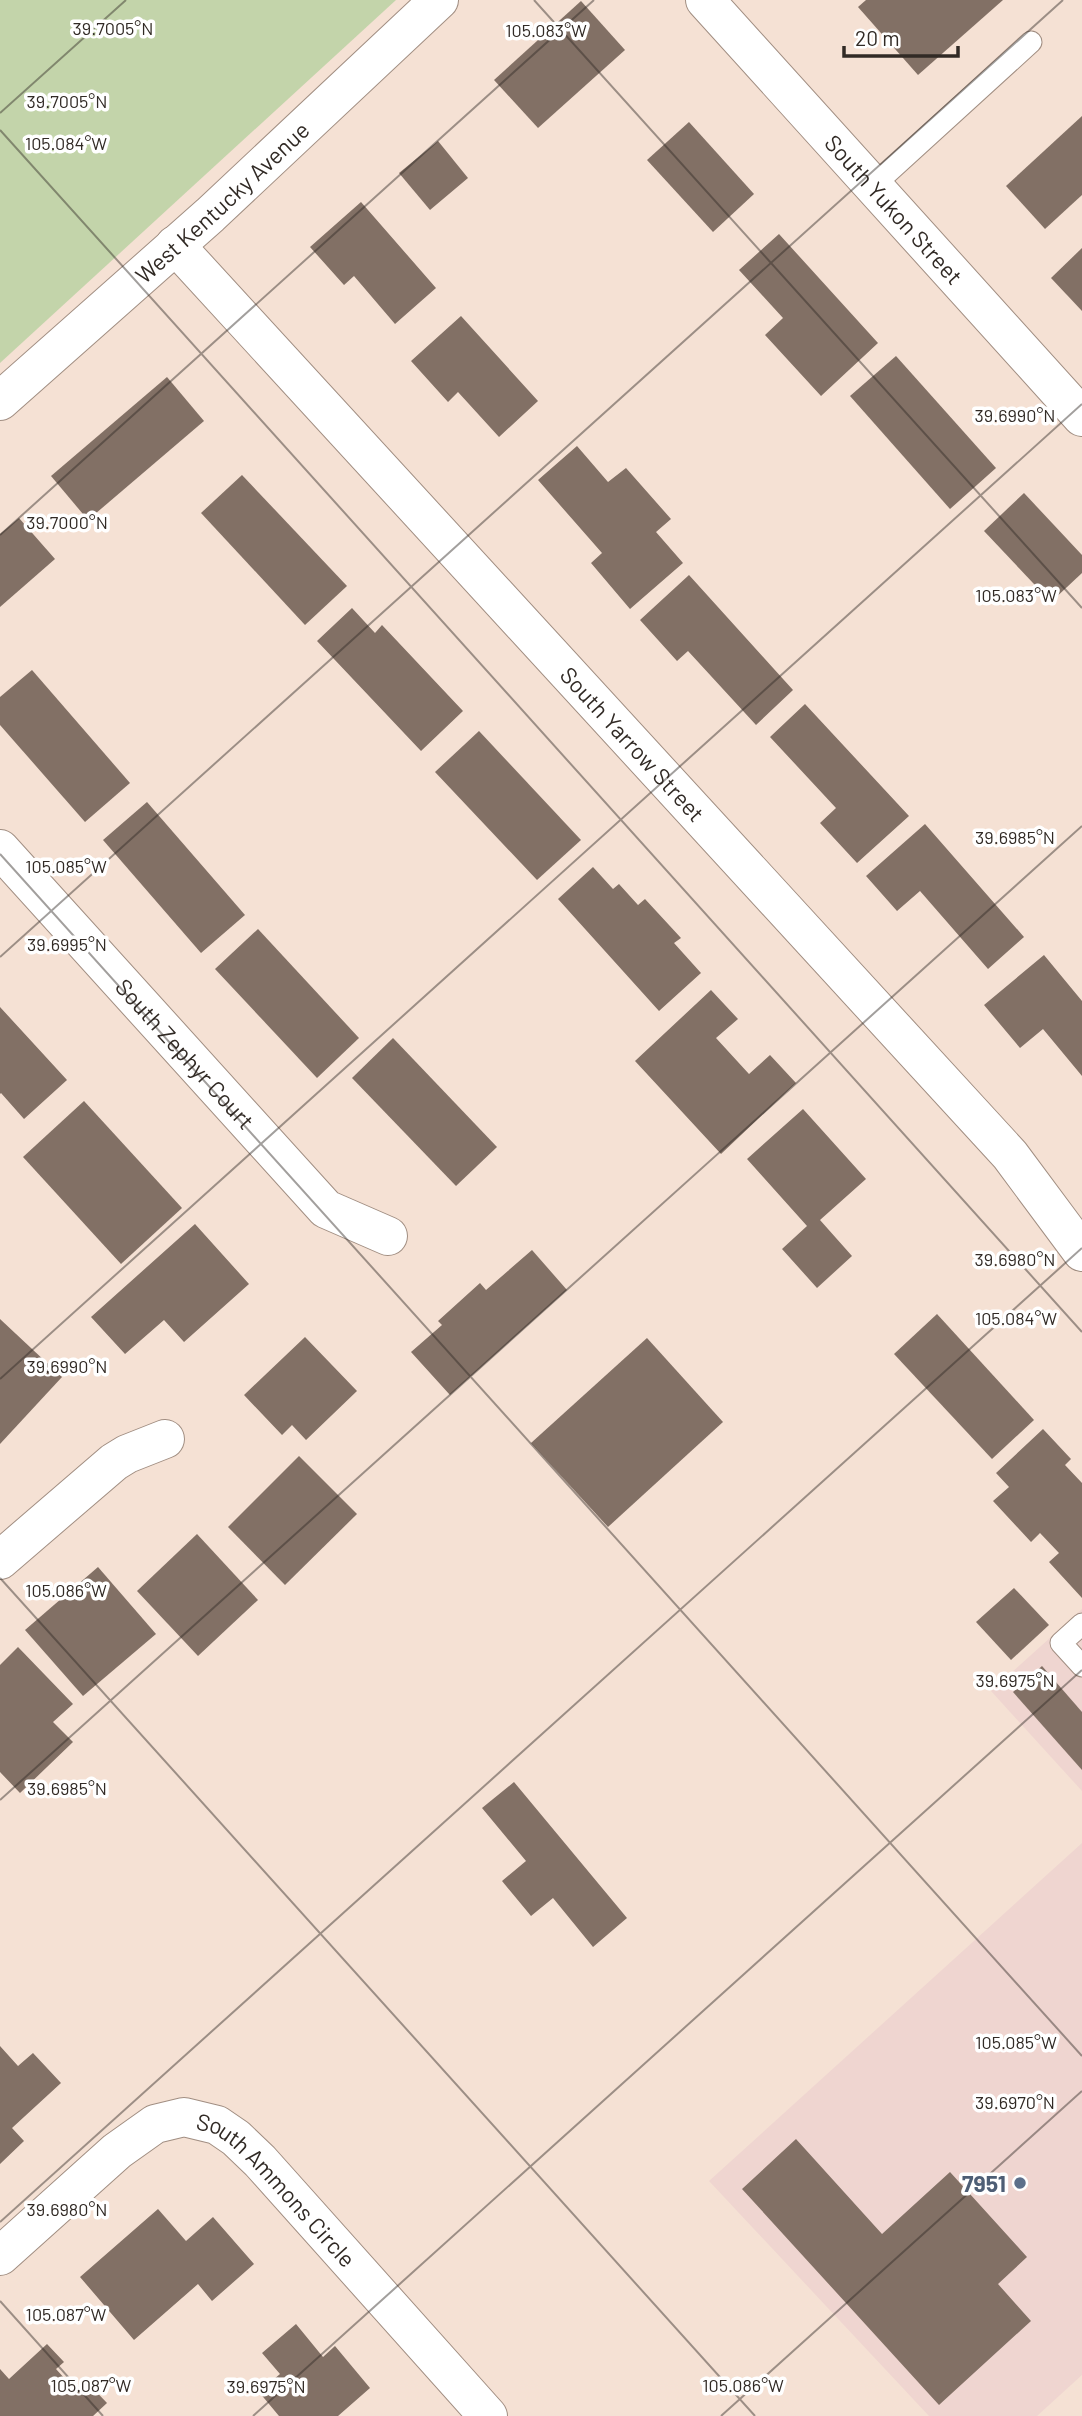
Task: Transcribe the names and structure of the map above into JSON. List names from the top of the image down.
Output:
{
  "streets": {
    "street": [
      "West Kentucky Avenue",
      "South Yukon Street",
      "South Yarrow Street",
      "South Zephyr Court",
      "South Ammons Circle"
    ]
  },
  "crossings": [
    ["West Kentucky Avenue", "South Yarrow Street"]
  ],
  "places": ["7951"],
  "scale_bar": "20 m",
  "coordinates": [
    "39.7005°N",
    "105.083°W",
    "105.084°W",
    "39.6990°N",
    "39.7000°N",
    "39.6985°N",
    "105.085°W",
    "39.6995°N",
    "39.6980°N",
    "105.086°W",
    "39.6975°N",
    "39.6970°N",
    "105.087°W"
  ]
}
